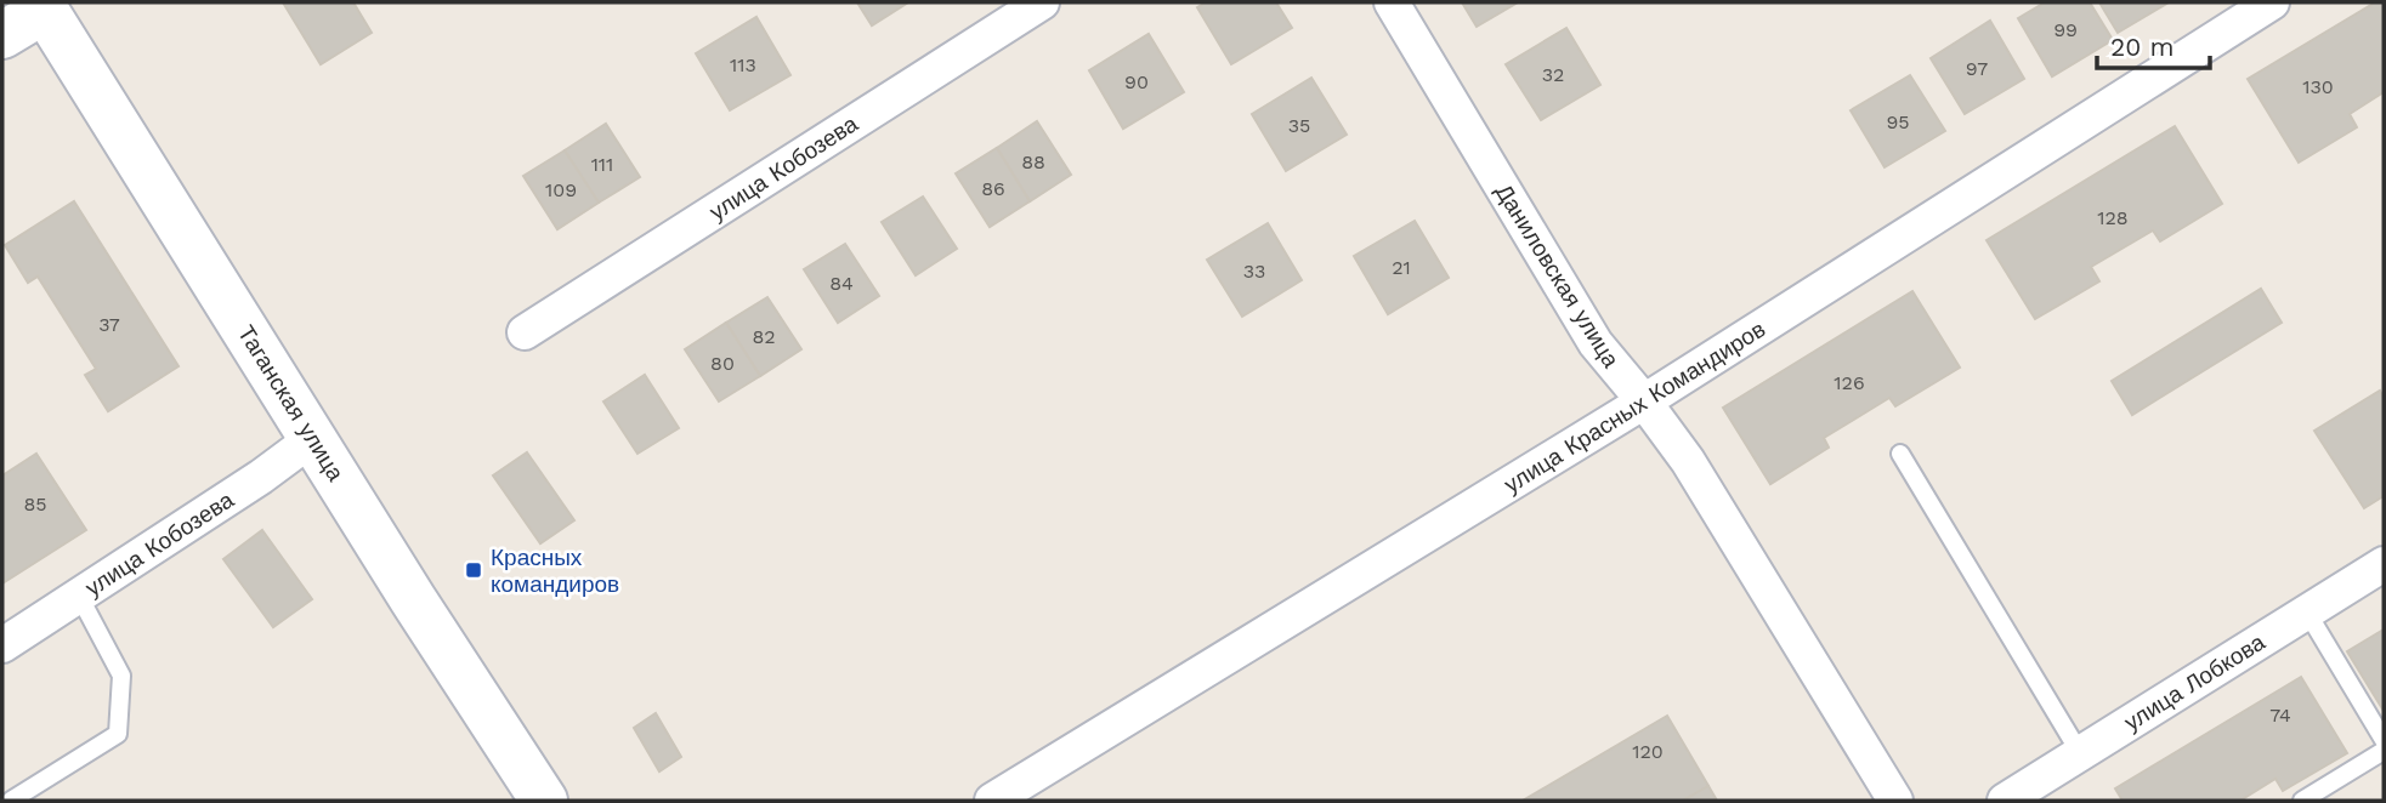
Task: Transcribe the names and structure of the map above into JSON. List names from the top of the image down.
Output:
{
  "streets": {
    "main road": ["Таганская улица"],
    "street": [
      "улица Кобозева",
      "Даниловская улица",
      "улица Красных Командиров",
      "улица Лобкова"
    ]
  },
  "crossings": [
    ["улица Кобозева", "Таганская улица"],
    ["Даниловская улица", "улица Красных Командиров"]
  ],
  "places": {
    "transit": ["Красных командиров"]
  },
  "house_numbers": [
    "99",
    "113",
    "97",
    "32",
    "90",
    "130",
    "95",
    "35",
    "88",
    "111",
    "86",
    "109",
    "128",
    "21",
    "33",
    "84",
    "37",
    "82",
    "80",
    "126",
    "85",
    "74",
    "120"
  ],
  "scale_bar": "20 m"
}
